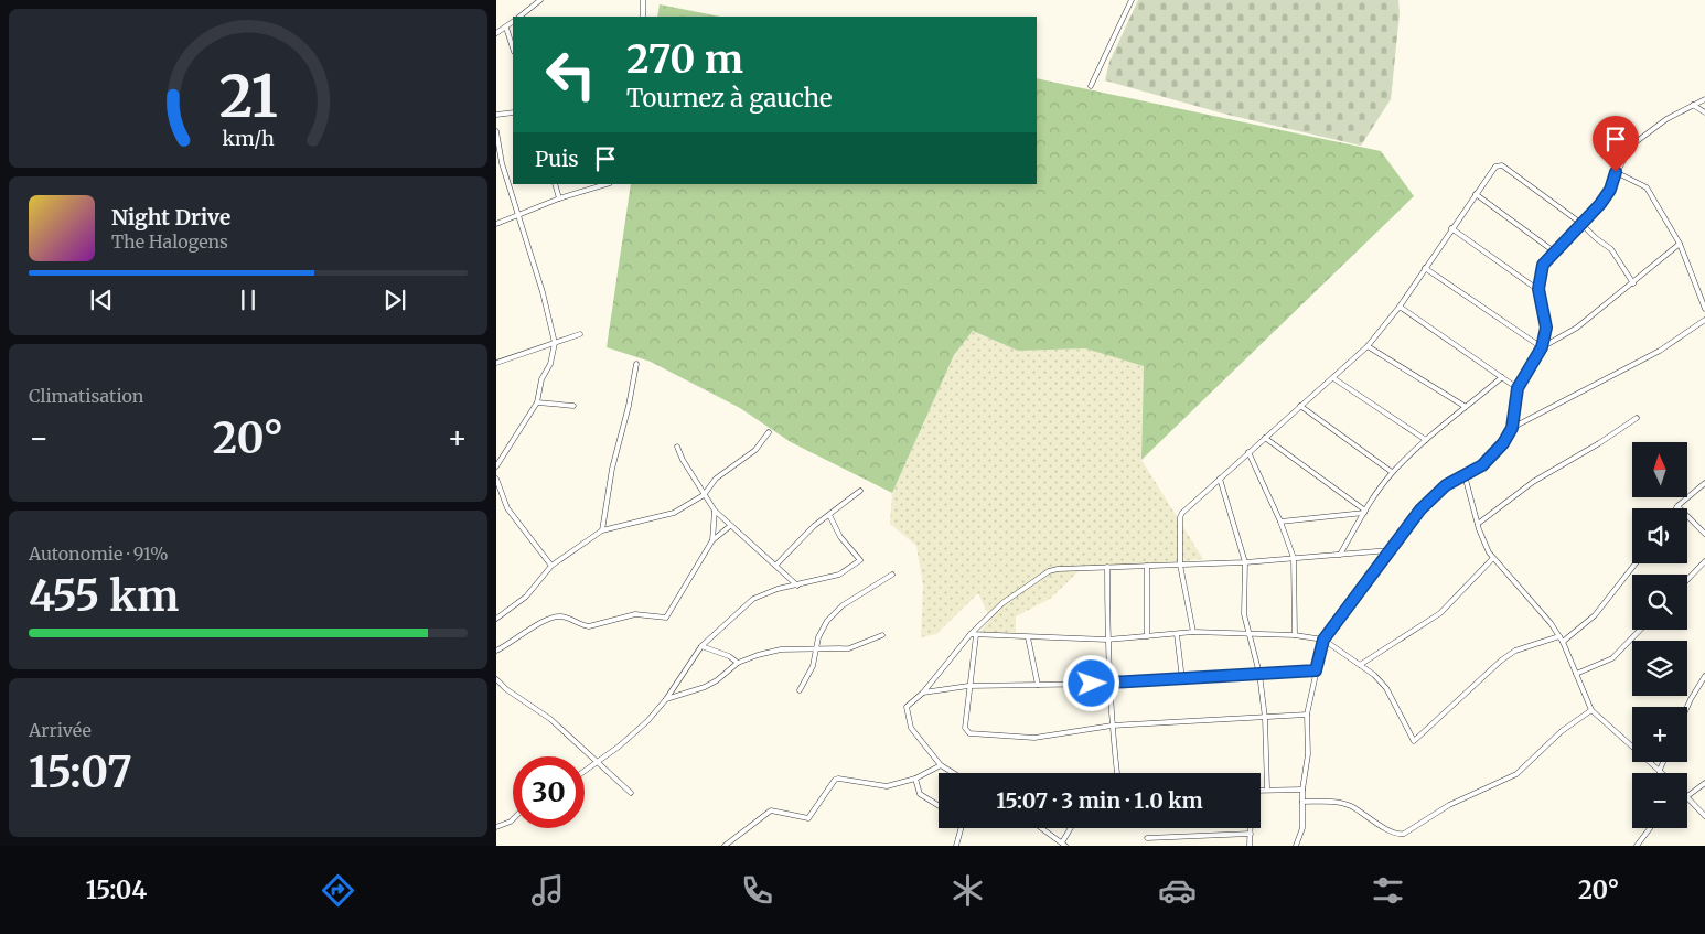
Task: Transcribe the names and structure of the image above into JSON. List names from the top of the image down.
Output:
{
  "north": "top",
  "page": {
    "turn": ["270 m", "Tournez à gauche"],
    "then": "Puis",
    "song": ["Night Drive", "The Halogens"],
    "tile": [
      "Climatisation",
      ["Autonomie · 91%", "455 km"],
      ["Arrivée", "15:07"]
    ],
    "heat": ["−", "20°", "+"],
    "map_buttons": ["+", "−"],
    "limit": "30",
    "trip": "15:07 · 3 min · 1.0 km",
    "tabs": ["15:04", "20°"],
    "gauge": ["21", "km/h"]
  }
}
